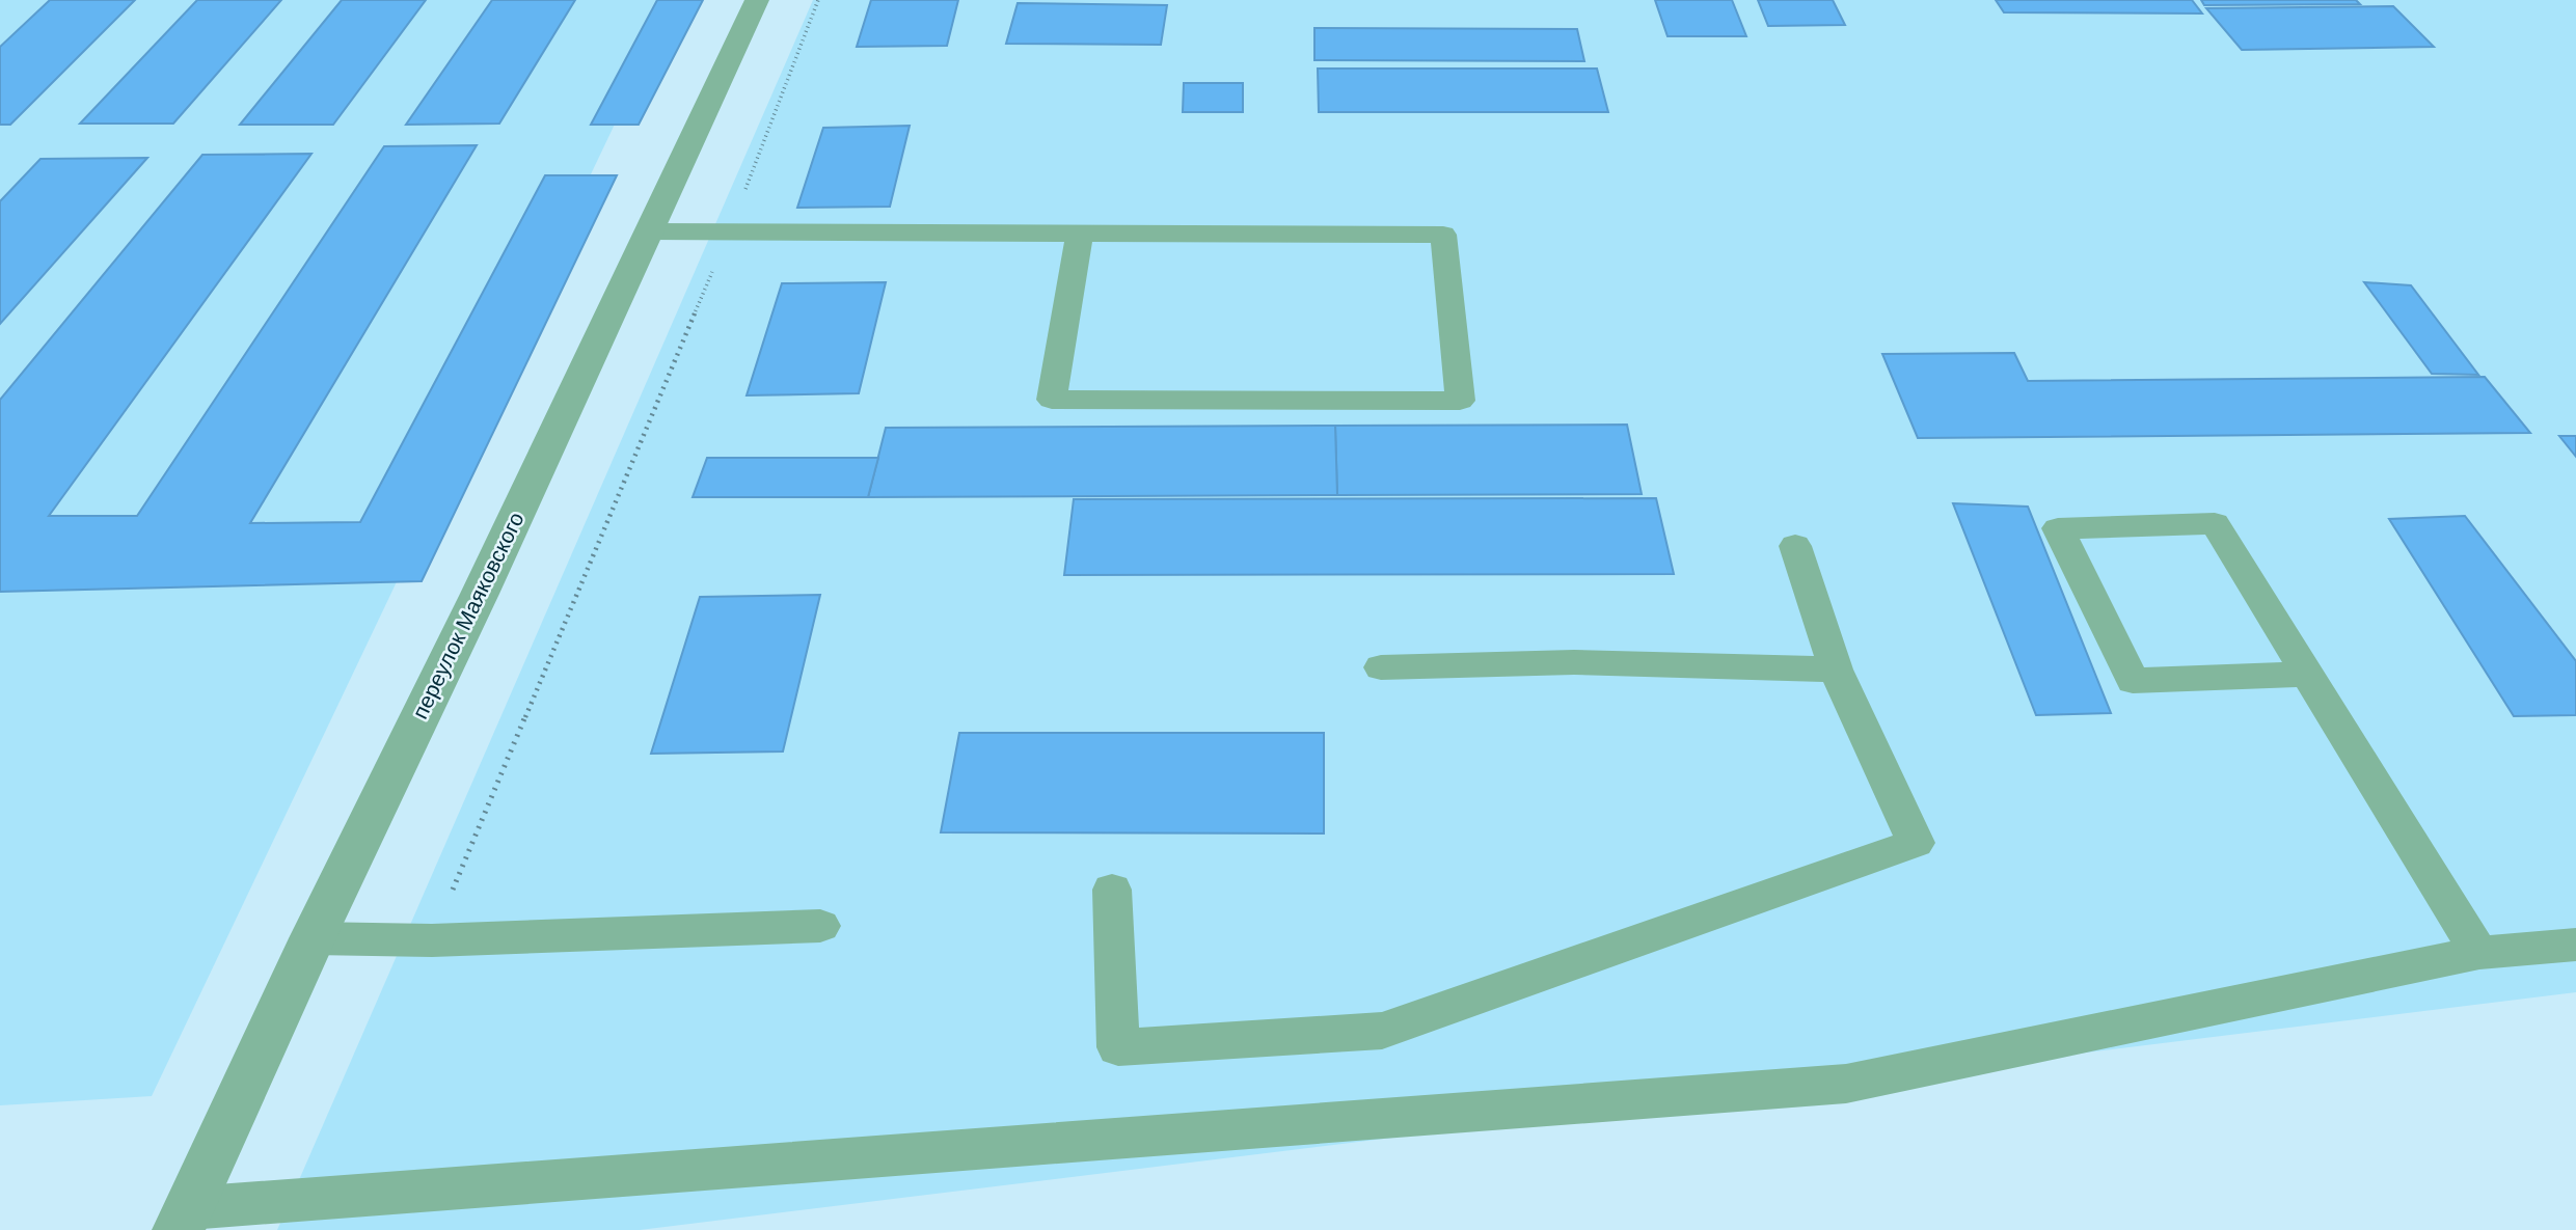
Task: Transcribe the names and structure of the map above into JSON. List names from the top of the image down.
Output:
{
  "streets": {
    "street": ["переулок Маяковского"]
  }
}
